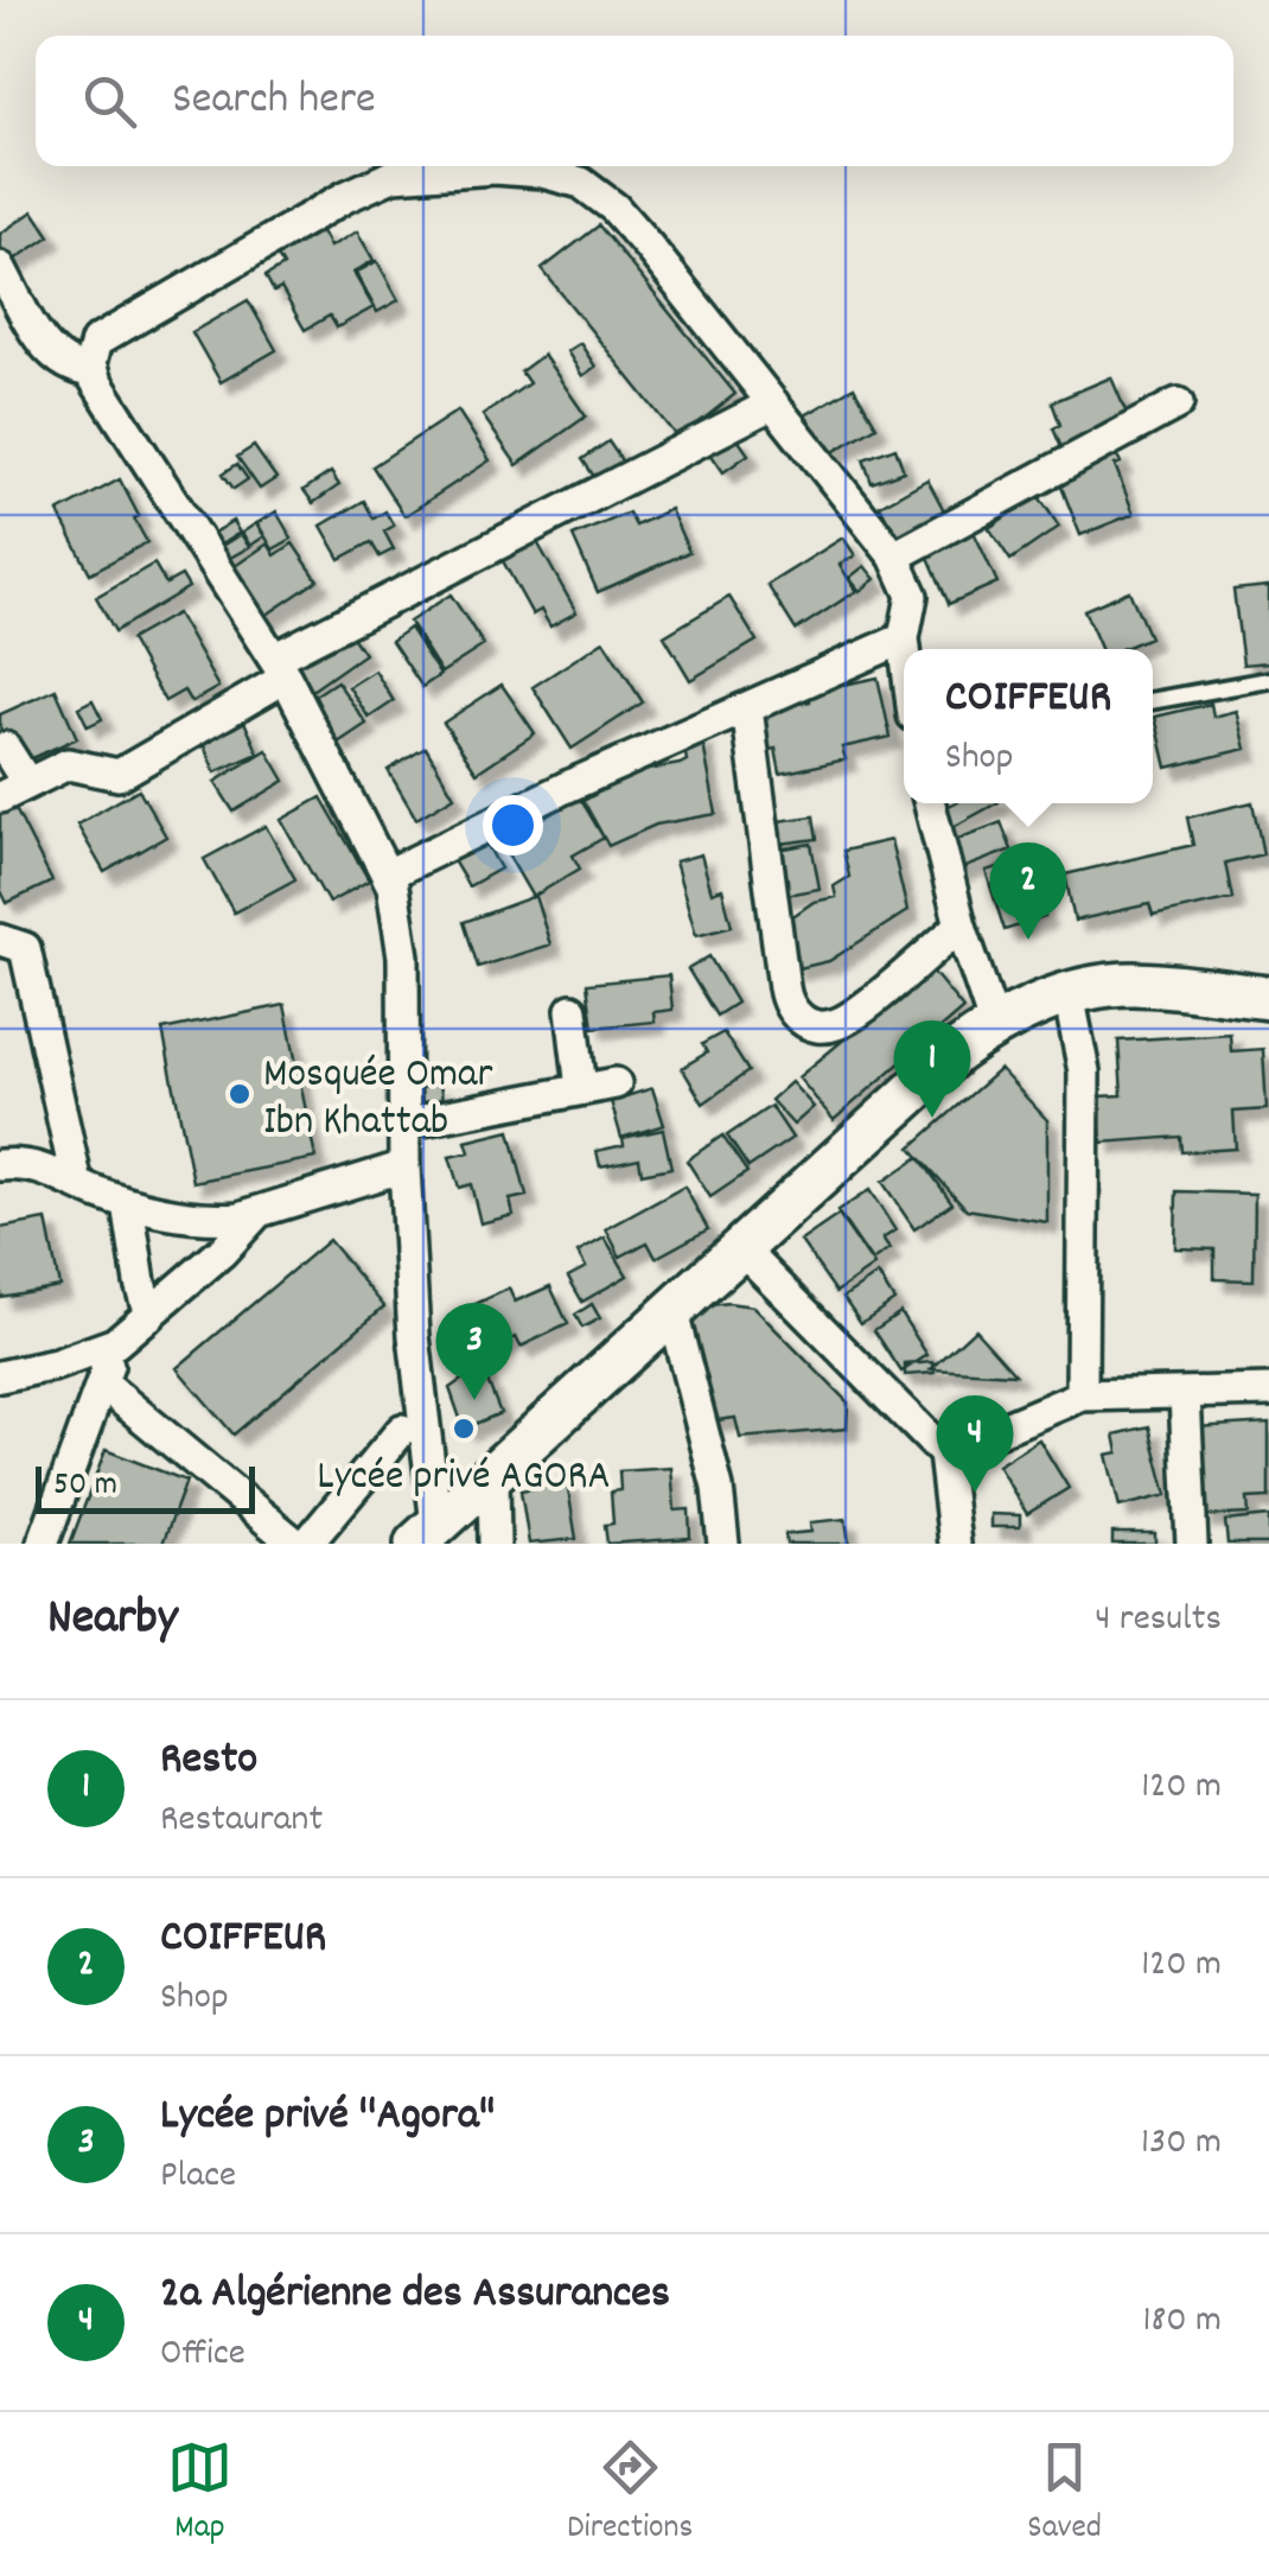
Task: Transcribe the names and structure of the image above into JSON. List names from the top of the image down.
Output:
{
  "places": ["Mosquée Omar Ibn Khattab", "Lycée privé AGORA"],
  "scale_bar": "50 m",
  "page": {
    "search": "Search here",
    "popup": ["COIFFEUR", "Shop"],
    "pins": [
      "2",
      "1",
      "3",
      "4"
    ],
    "scale": "50 m",
    "heading": ["Nearby", "4 results"],
    "list": [
      {
        "mark": "1",
        "name": "Resto",
        "note": "Restaurant",
        "value": "120 m"
      },
      {
        "mark": "2",
        "name": "COIFFEUR",
        "note": "Shop",
        "value": "120 m"
      },
      {
        "mark": "3",
        "name": "Lycée privé ''Agora\"",
        "note": "Place",
        "value": "130 m"
      },
      {
        "mark": "4",
        "name": "2a Algérienne des Assurances",
        "note": "Office",
        "value": "180 m"
      }
    ],
    "nav": ["Map", "Directions", "Saved"]
  }
}
